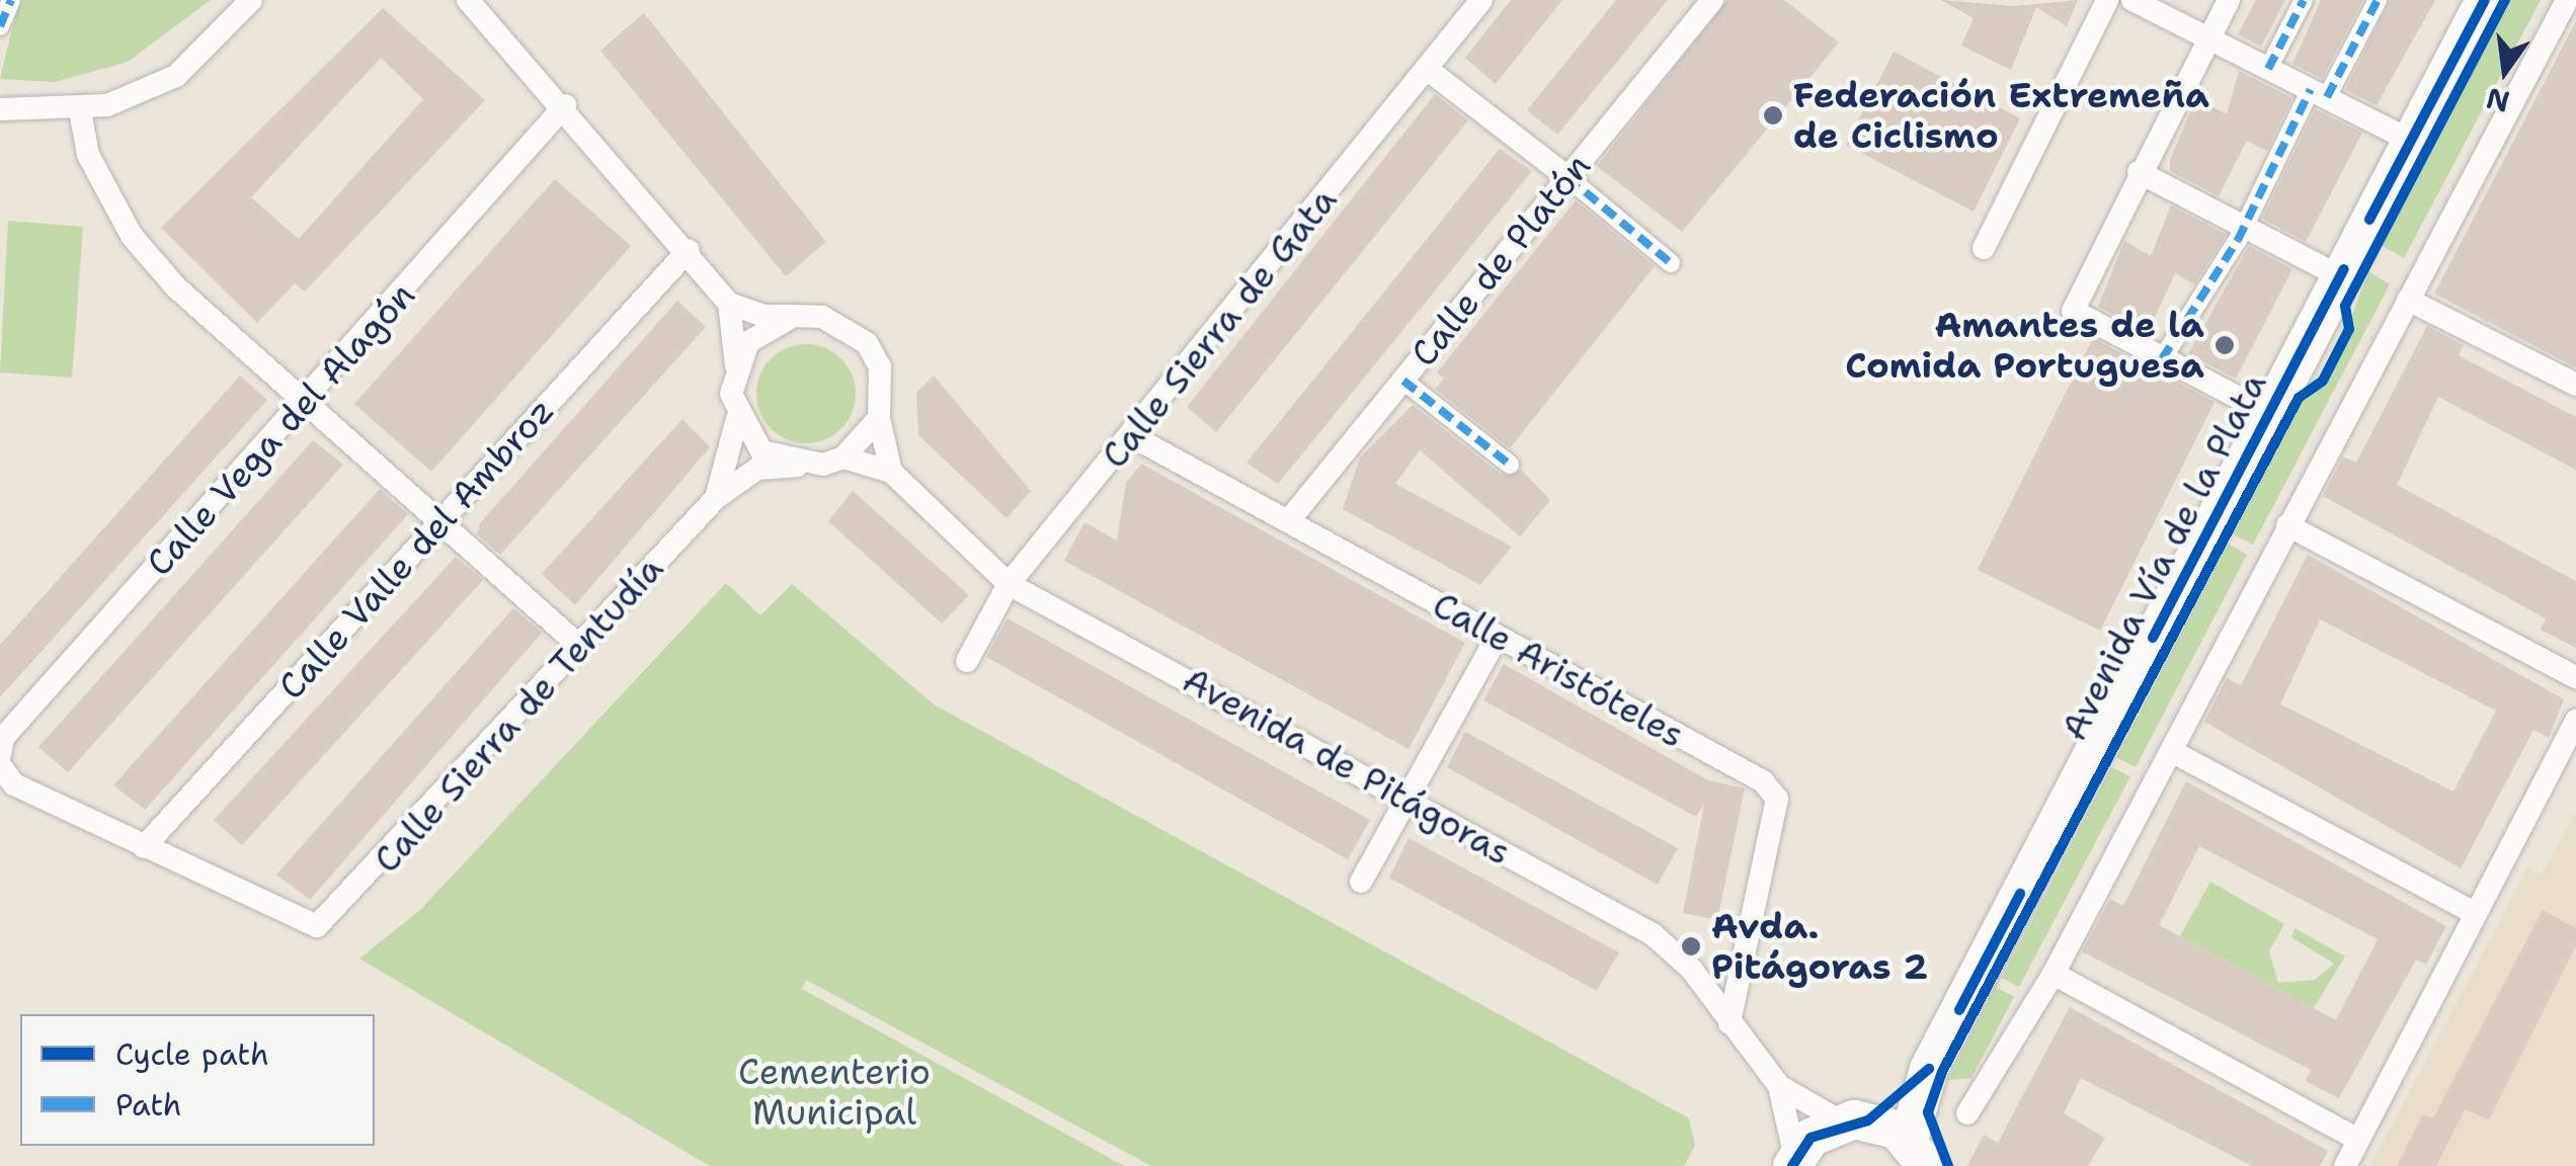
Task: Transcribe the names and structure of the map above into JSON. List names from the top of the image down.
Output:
{
  "streets": {
    "main road": ["Avenida Vía de la Plata"],
    "street": [
      "Calle de Platón",
      "Calle Sierra de Gata",
      "Calle Vega del Alagón",
      "Calle Valle del Ambroz",
      "Calle Aristóteles",
      "Calle Sierra de Tentudía",
      "Avenida de Pitágoras"
    ]
  },
  "crossings": [
    ["Calle de Platón", "Calle Aristóteles"],
    ["Calle Sierra de Gata", "Calle Aristóteles"],
    ["Calle Sierra de Gata", "Avenida de Pitágoras"],
    ["Calle Valle del Ambroz", "Calle Sierra de Tentudía"],
    ["Calle Aristóteles", "Avenida de Pitágoras"],
    ["Calle Sierra de Tentudía", "Avenida de Pitágoras"]
  ],
  "parks": ["Cementerio Municipal"],
  "places": ["Federación Extremeña de Ciclismo", "Amantes de la Comida Portuguesa", "Avda. Pitágoras 2"],
  "legend": ["Cycle path", "Path"],
  "north": "bottom"
}
